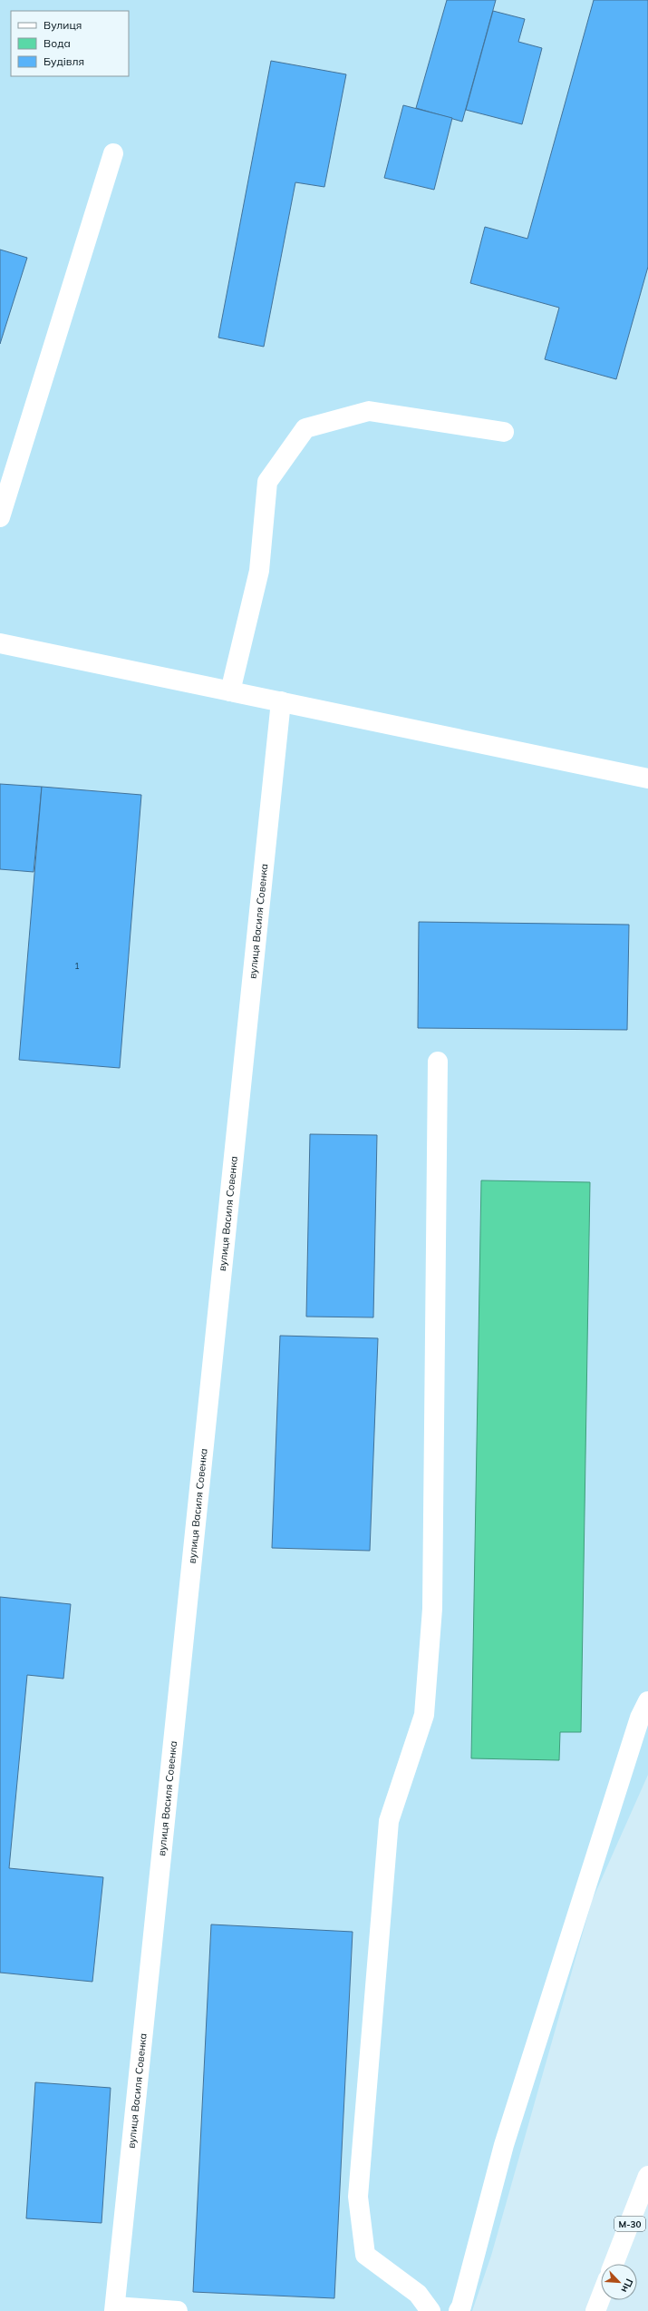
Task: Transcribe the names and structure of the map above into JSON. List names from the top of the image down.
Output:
{
  "streets": {
    "main road": ["вулиця Василя Совенка", "М-30"]
  },
  "house_numbers": ["1"],
  "legend": ["Вулиця", "Вода", "Будівля"],
  "north": "bottom right"
}
